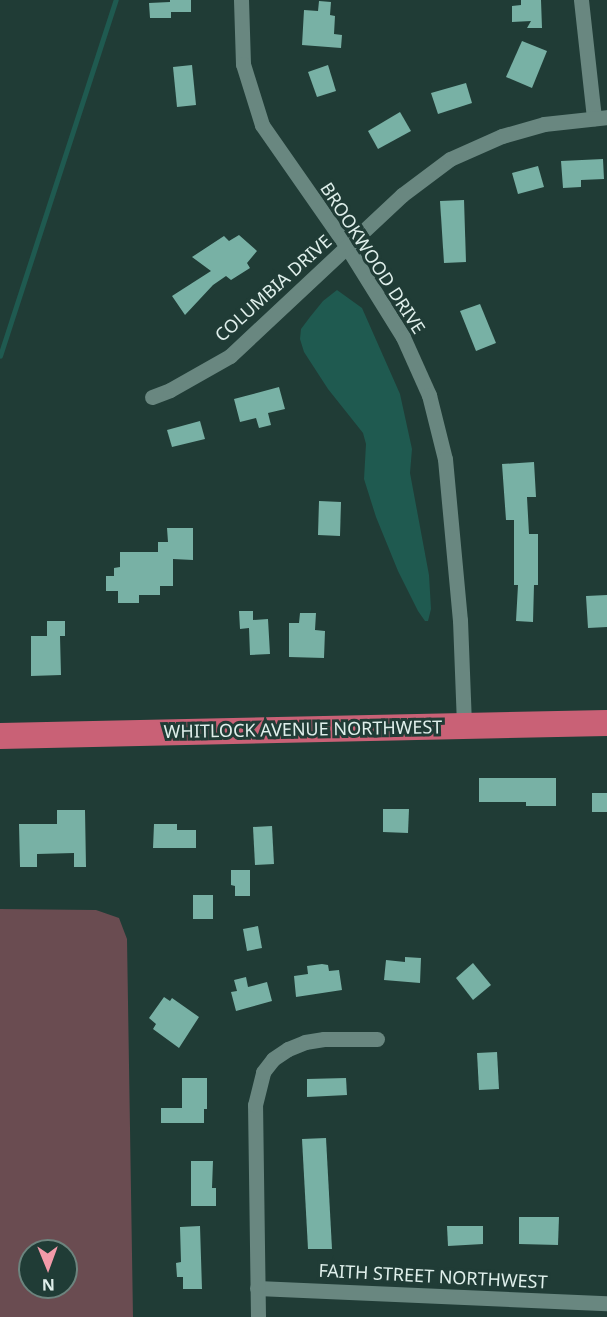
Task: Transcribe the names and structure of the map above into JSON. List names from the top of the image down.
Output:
{
  "streets": {
    "highway": ["WHITLOCK AVENUE NORTHWEST"],
    "street": ["BROOKWOOD DRIVE", "COLUMBIA DRIVE", "FAITH STREET NORTHWEST"]
  },
  "crossings": [
    ["BROOKWOOD DRIVE", "COLUMBIA DRIVE"],
    ["BROOKWOOD DRIVE", "WHITLOCK AVENUE NORTHWEST"]
  ],
  "north": "bottom"
}
